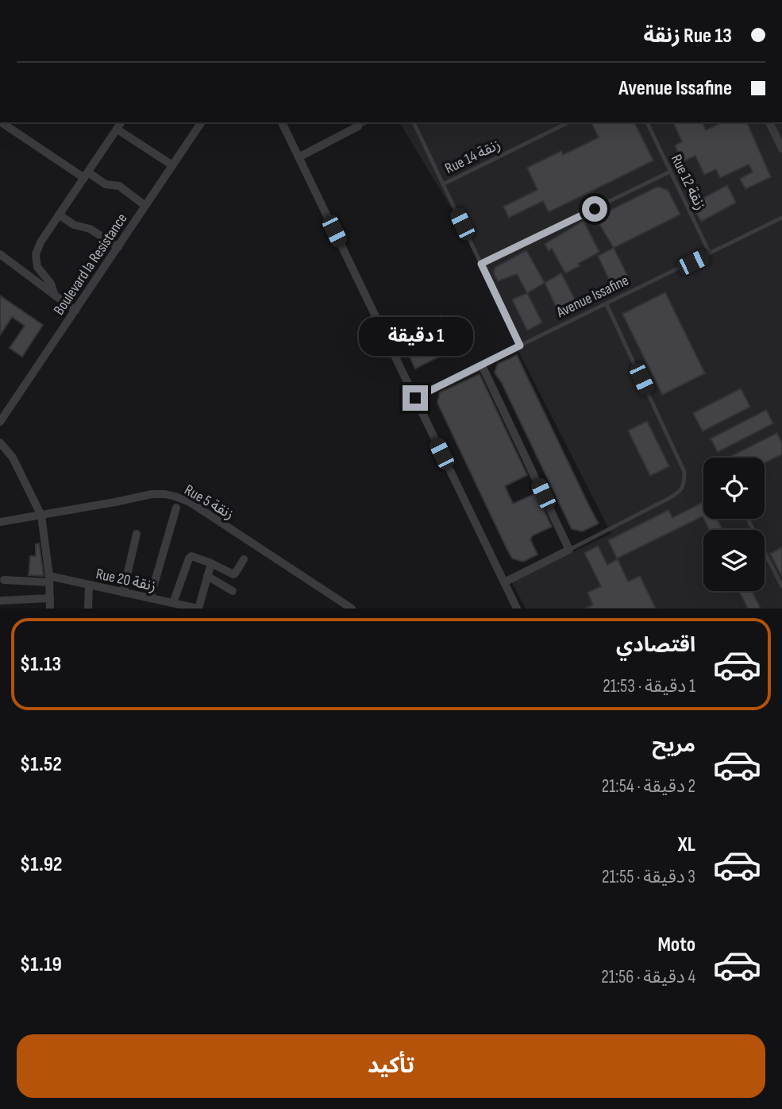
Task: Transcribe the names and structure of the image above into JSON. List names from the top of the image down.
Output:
{
  "streets": {
    "street": [
      "Boulevard la Resistance",
      "Avenue Issafine",
      "Rue 5 زنقة",
      "Rue 20 زنقة"
    ],
    "lane": ["Rue 14 زنقة", "Rue 12 زنقة"]
  },
  "crossings": [
    ["Rue 12 زنقة", "Avenue Issafine"]
  ],
  "page": {
    "banner": ["Rue 13 زنقة", "Avenue Issafine"],
    "bubble": "1 دقيقة",
    "list": [
      {
        "name": "اقتصادي",
        "note": "1 دقيقة · 21:53",
        "value": "$1.13"
      },
      {
        "name": "مريح",
        "note": "2 دقيقة · 21:54",
        "value": "$1.52"
      },
      {
        "name": "XL",
        "note": "3 دقيقة · 21:55",
        "value": "$1.92"
      },
      {
        "name": "Moto",
        "note": "4 دقيقة · 21:56",
        "value": "$1.19"
      }
    ],
    "buttons": "تأكيد"
  }
}
